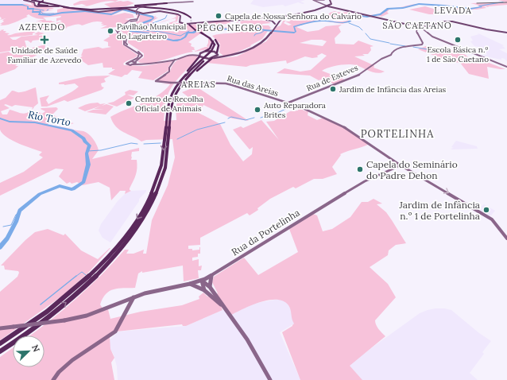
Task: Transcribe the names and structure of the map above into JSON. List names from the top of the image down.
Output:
{
  "streets": {
    "street": ["Rua de Esteves", "Rua das Areias", "Rua da Portelinha"]
  },
  "crossings": [
    ["Rua de Esteves", "Rua das Areias"],
    ["Rua das Areias", "Rua da Portelinha"]
  ],
  "districts": [
    "LEVADA",
    "SÃO CAETANO",
    "AZEVEDO",
    "PÊGO NEGRO",
    "AREIAS",
    "PORTELINHA"
  ],
  "water": ["Rio Torto"],
  "places": {
    "other": [
      "Capela de Nossa Senhora do Calvário",
      "Pavilhão Municipal do Lagarteiro",
      "Escola Básica n.º 1 de São Caetano",
      "Jardim de Infância das Areias",
      "Centro de Recolha Oficial de Animais",
      "Auto Reparadora Brites",
      "Capela do Seminário do Padre Dehon",
      "Jardim de Infância n.º 1 de Portelinha"
    ],
    "health": ["Unidade de Saúde Familiar de Azevedo"]
  },
  "north": "top right"
}
